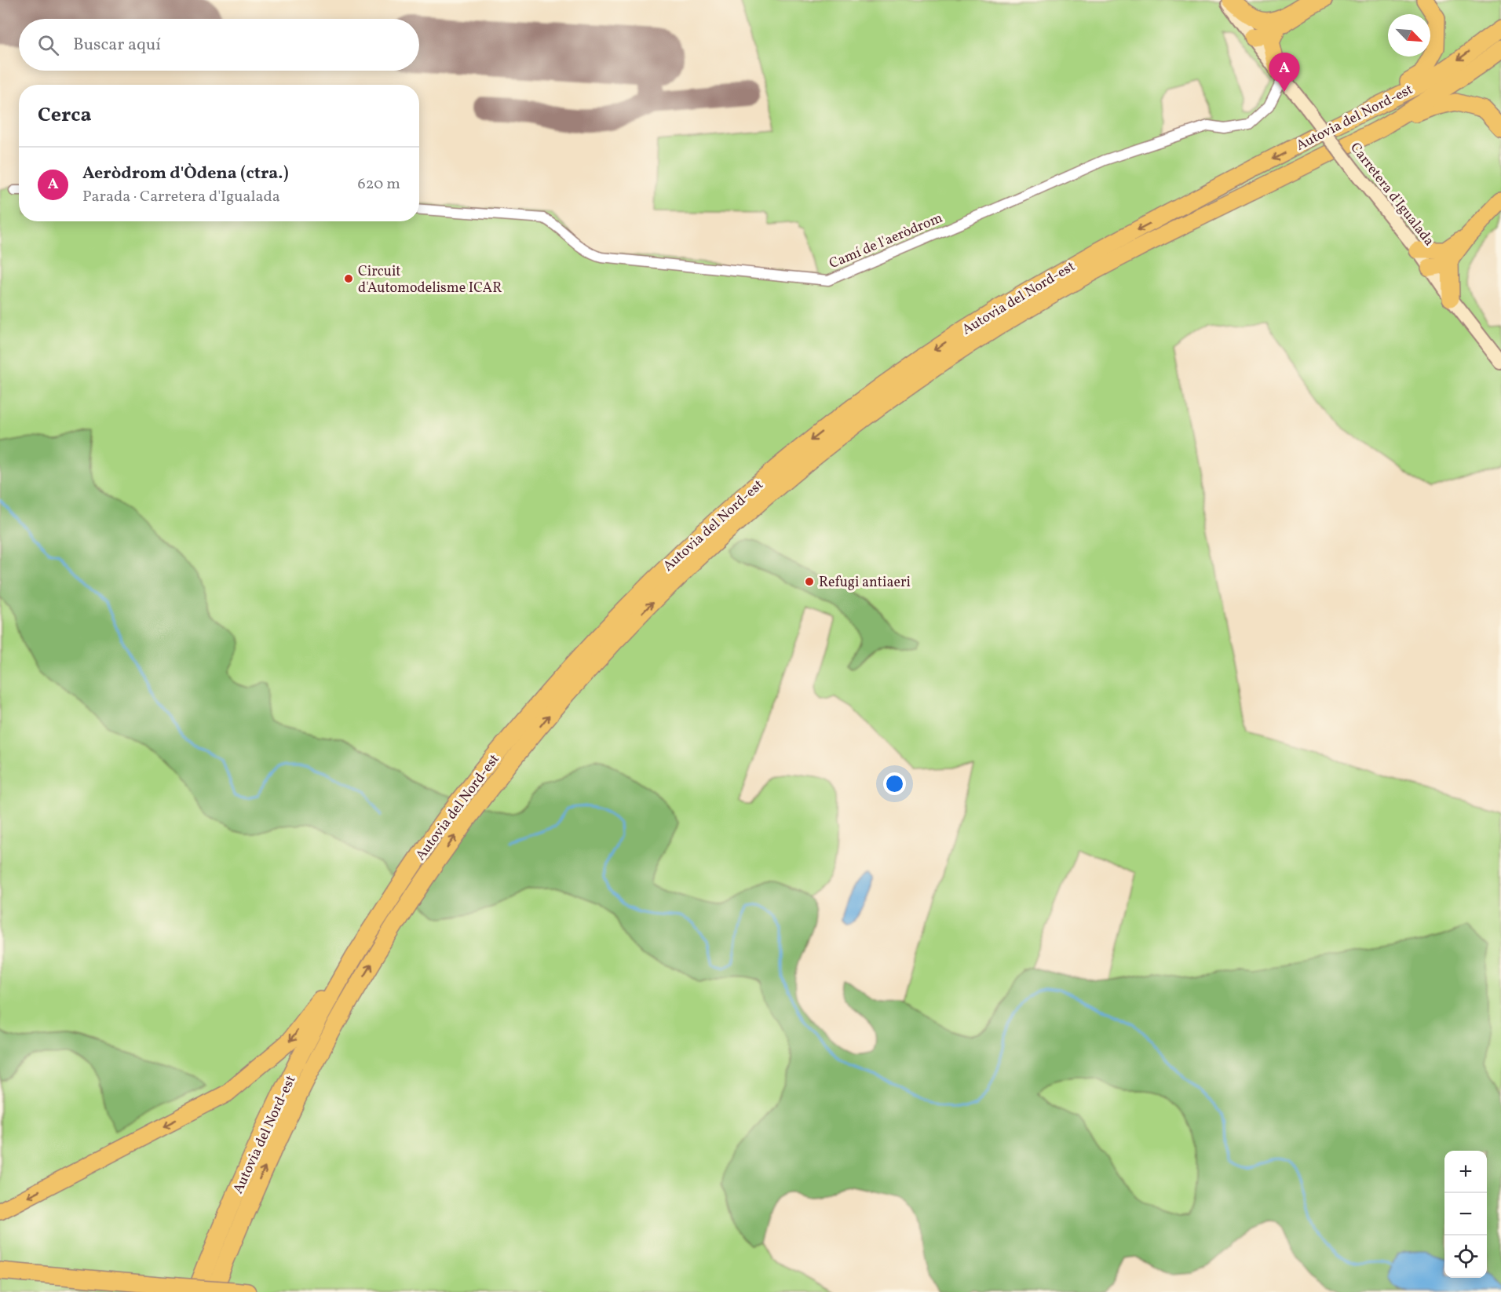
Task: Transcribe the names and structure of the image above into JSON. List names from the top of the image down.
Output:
{
  "streets": {
    "highway": ["Autovia del Nord-est"],
    "street": ["Carretera d'Igualada", "Camí de l'aeròdrom"]
  },
  "crossings": [
    ["Carretera d'Igualada", "Camí de l'aeròdrom"]
  ],
  "places": ["Circuit d'Automodelisme ICAR", "Refugi antiaeri"],
  "north": "bottom right",
  "page": {
    "search": "Buscar aquí",
    "pins": "A",
    "heading": "Cerca",
    "list": [
      {
        "mark": "A",
        "name": "Aeròdrom d'Òdena (ctra.)",
        "note": "Parada · Carretera d'Igualada",
        "value": "620 m"
      }
    ],
    "map_buttons": ["+", "−"]
  }
}
